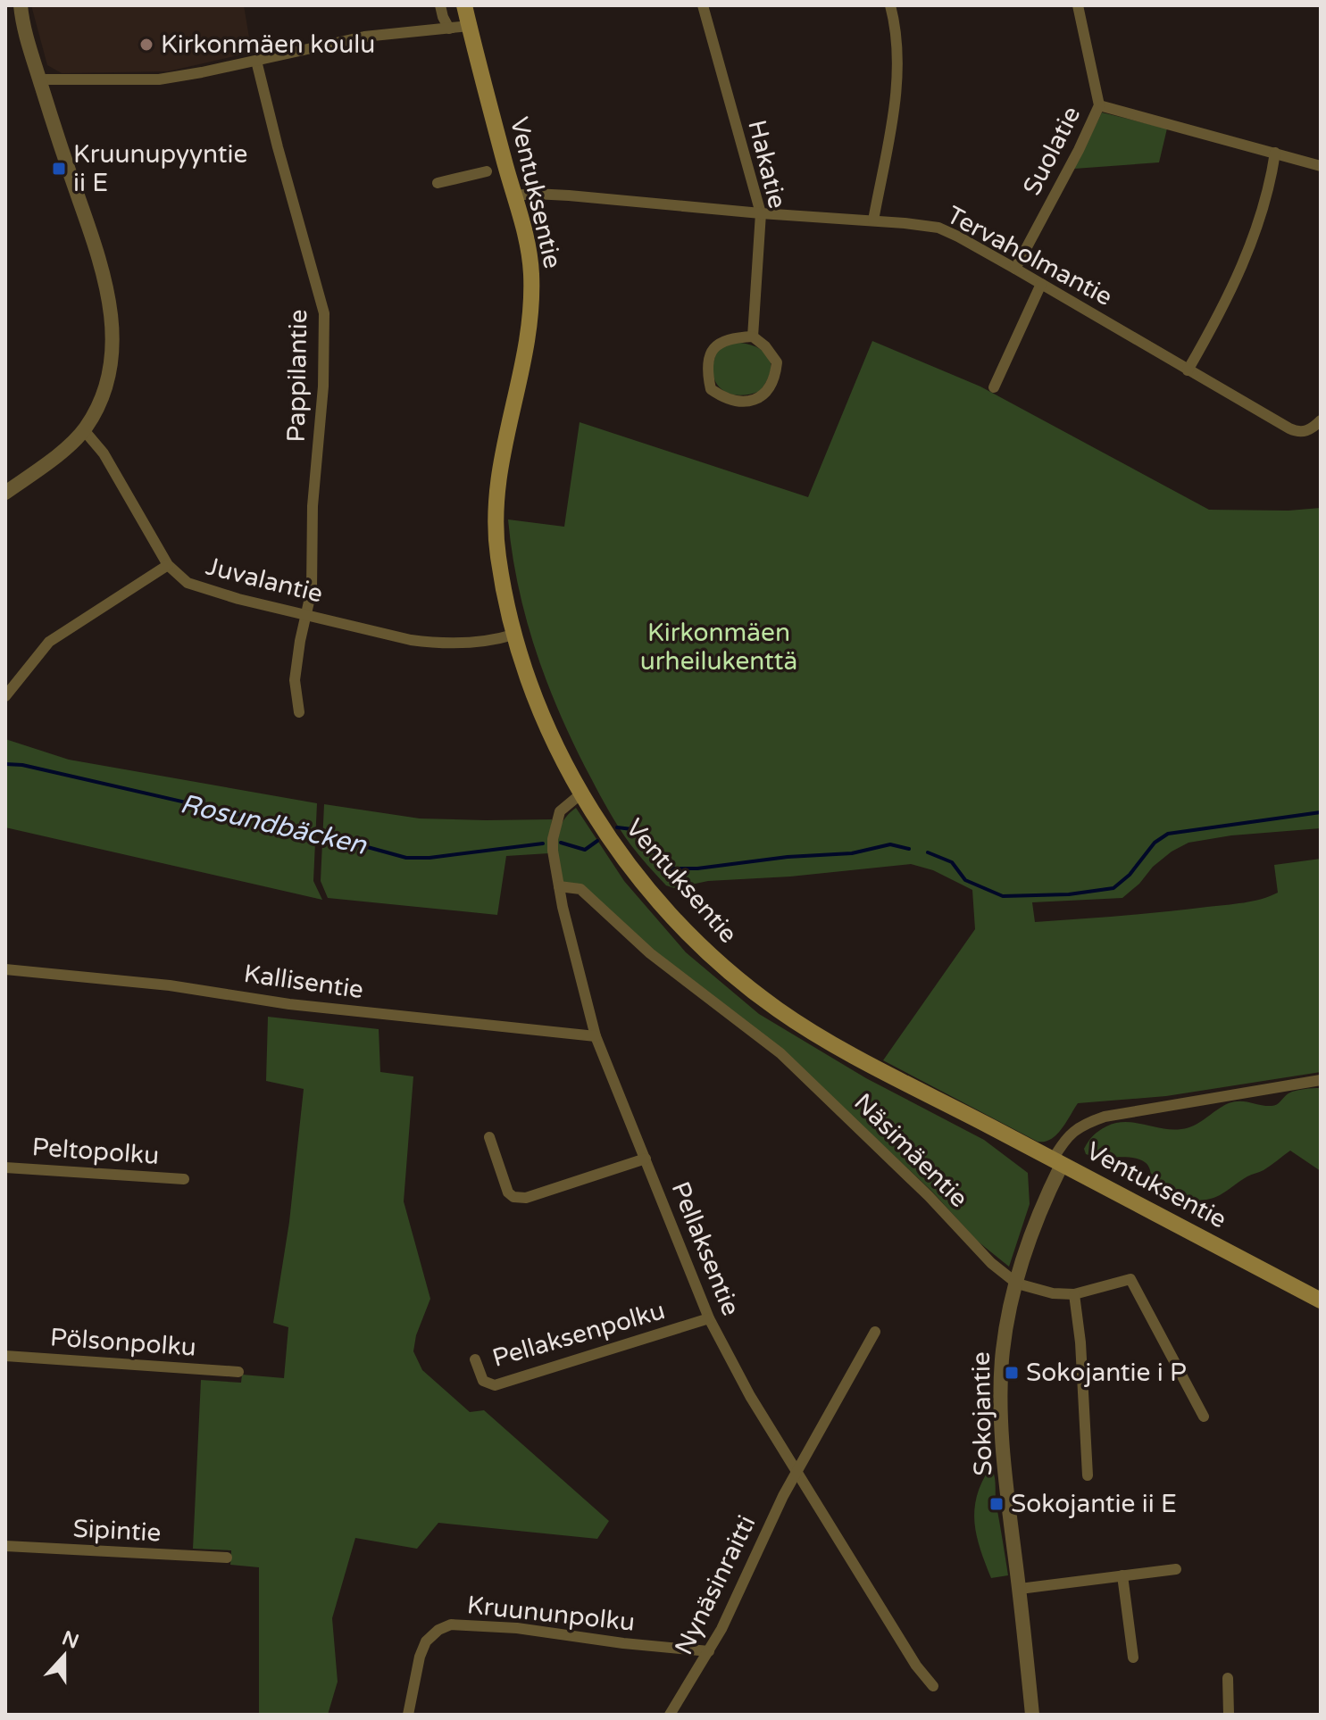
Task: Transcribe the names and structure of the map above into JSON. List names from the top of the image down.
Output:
{
  "streets": {
    "main road": ["Ventuksentie"],
    "street": [
      "Suolatie",
      "Hakatie",
      "Tervaholmantie",
      "Pappilantie",
      "Juvalantie",
      "Kallisentie",
      "Näsimäentie",
      "Peltopolku",
      "Pellaksentie",
      "Pellaksenpolku",
      "Pölsonpolku",
      "Sokojantie",
      "Sipintie",
      "Nynäsinraitti",
      "Kruununpolku"
    ]
  },
  "crossings": [
    ["Suolatie", "Tervaholmantie"],
    ["Hakatie", "Tervaholmantie"],
    ["Ventuksentie", "Tervaholmantie"],
    ["Ventuksentie", "Juvalantie"],
    ["Ventuksentie", "Pellaksentie"],
    ["Ventuksentie", "Sokojantie"],
    ["Pappilantie", "Juvalantie"],
    ["Kallisentie", "Pellaksentie"],
    ["Näsimäentie", "Pellaksentie"],
    ["Näsimäentie", "Sokojantie"],
    ["Pellaksentie", "Pellaksenpolku"],
    ["Pellaksentie", "Nynäsinraitti"],
    ["Nynäsinraitti", "Kruununpolku"]
  ],
  "water": ["Rosundbäcken"],
  "parks": ["Kirkonmäen urheilukenttä"],
  "places": {
    "other": ["Kirkonmäen koulu"],
    "transit": ["Kruunupyyntie ii E", "Sokojantie i P", "Sokojantie ii E"]
  },
  "north": "top"
}
